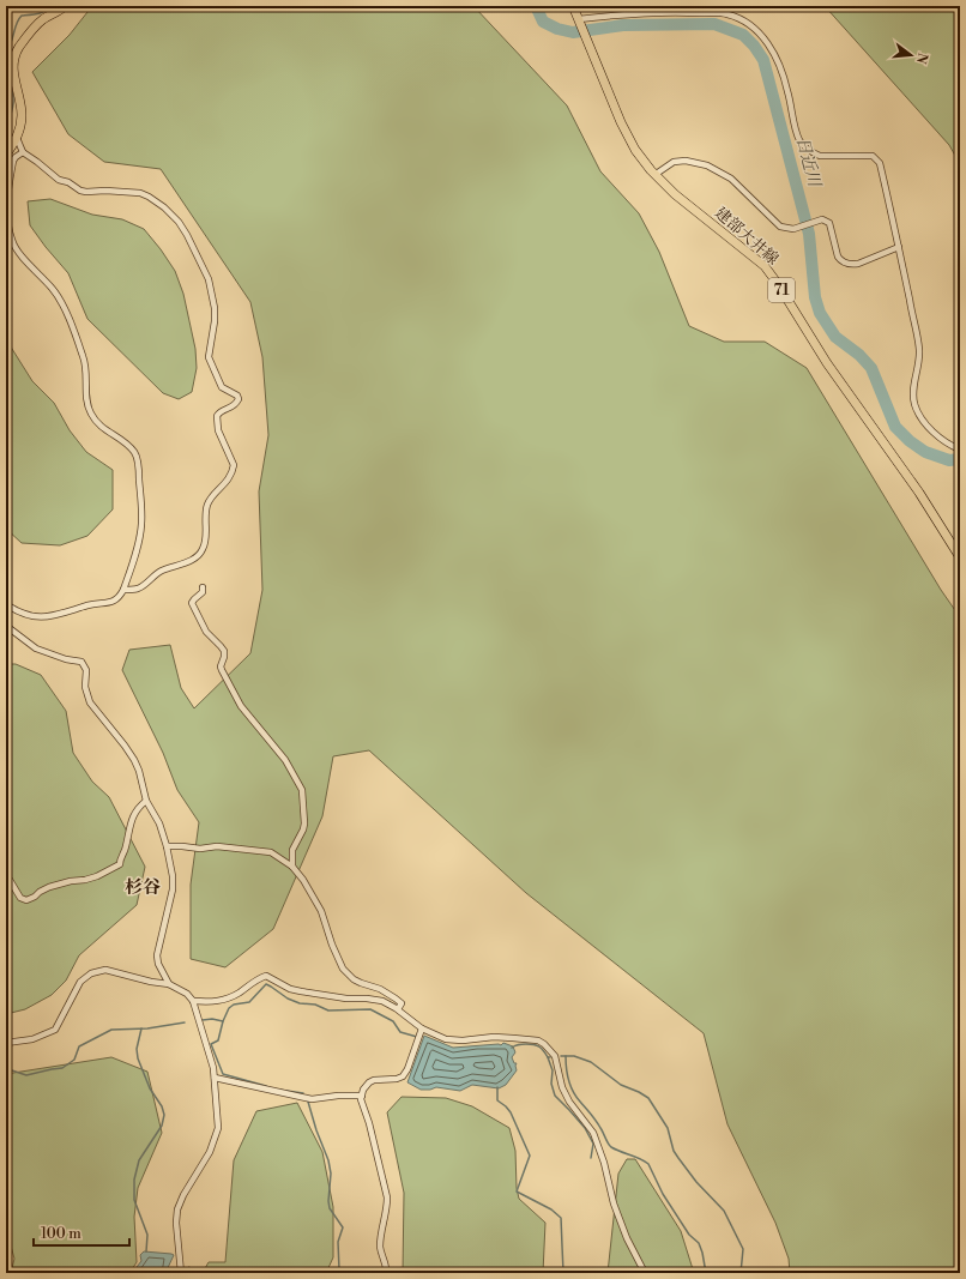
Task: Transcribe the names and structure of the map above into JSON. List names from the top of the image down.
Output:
{
  "streets": {
    "main road": ["建部大井線", "71"]
  },
  "districts": ["杉谷"],
  "water": ["日近川"],
  "scale_bar": "100 m",
  "north": "right"
}
